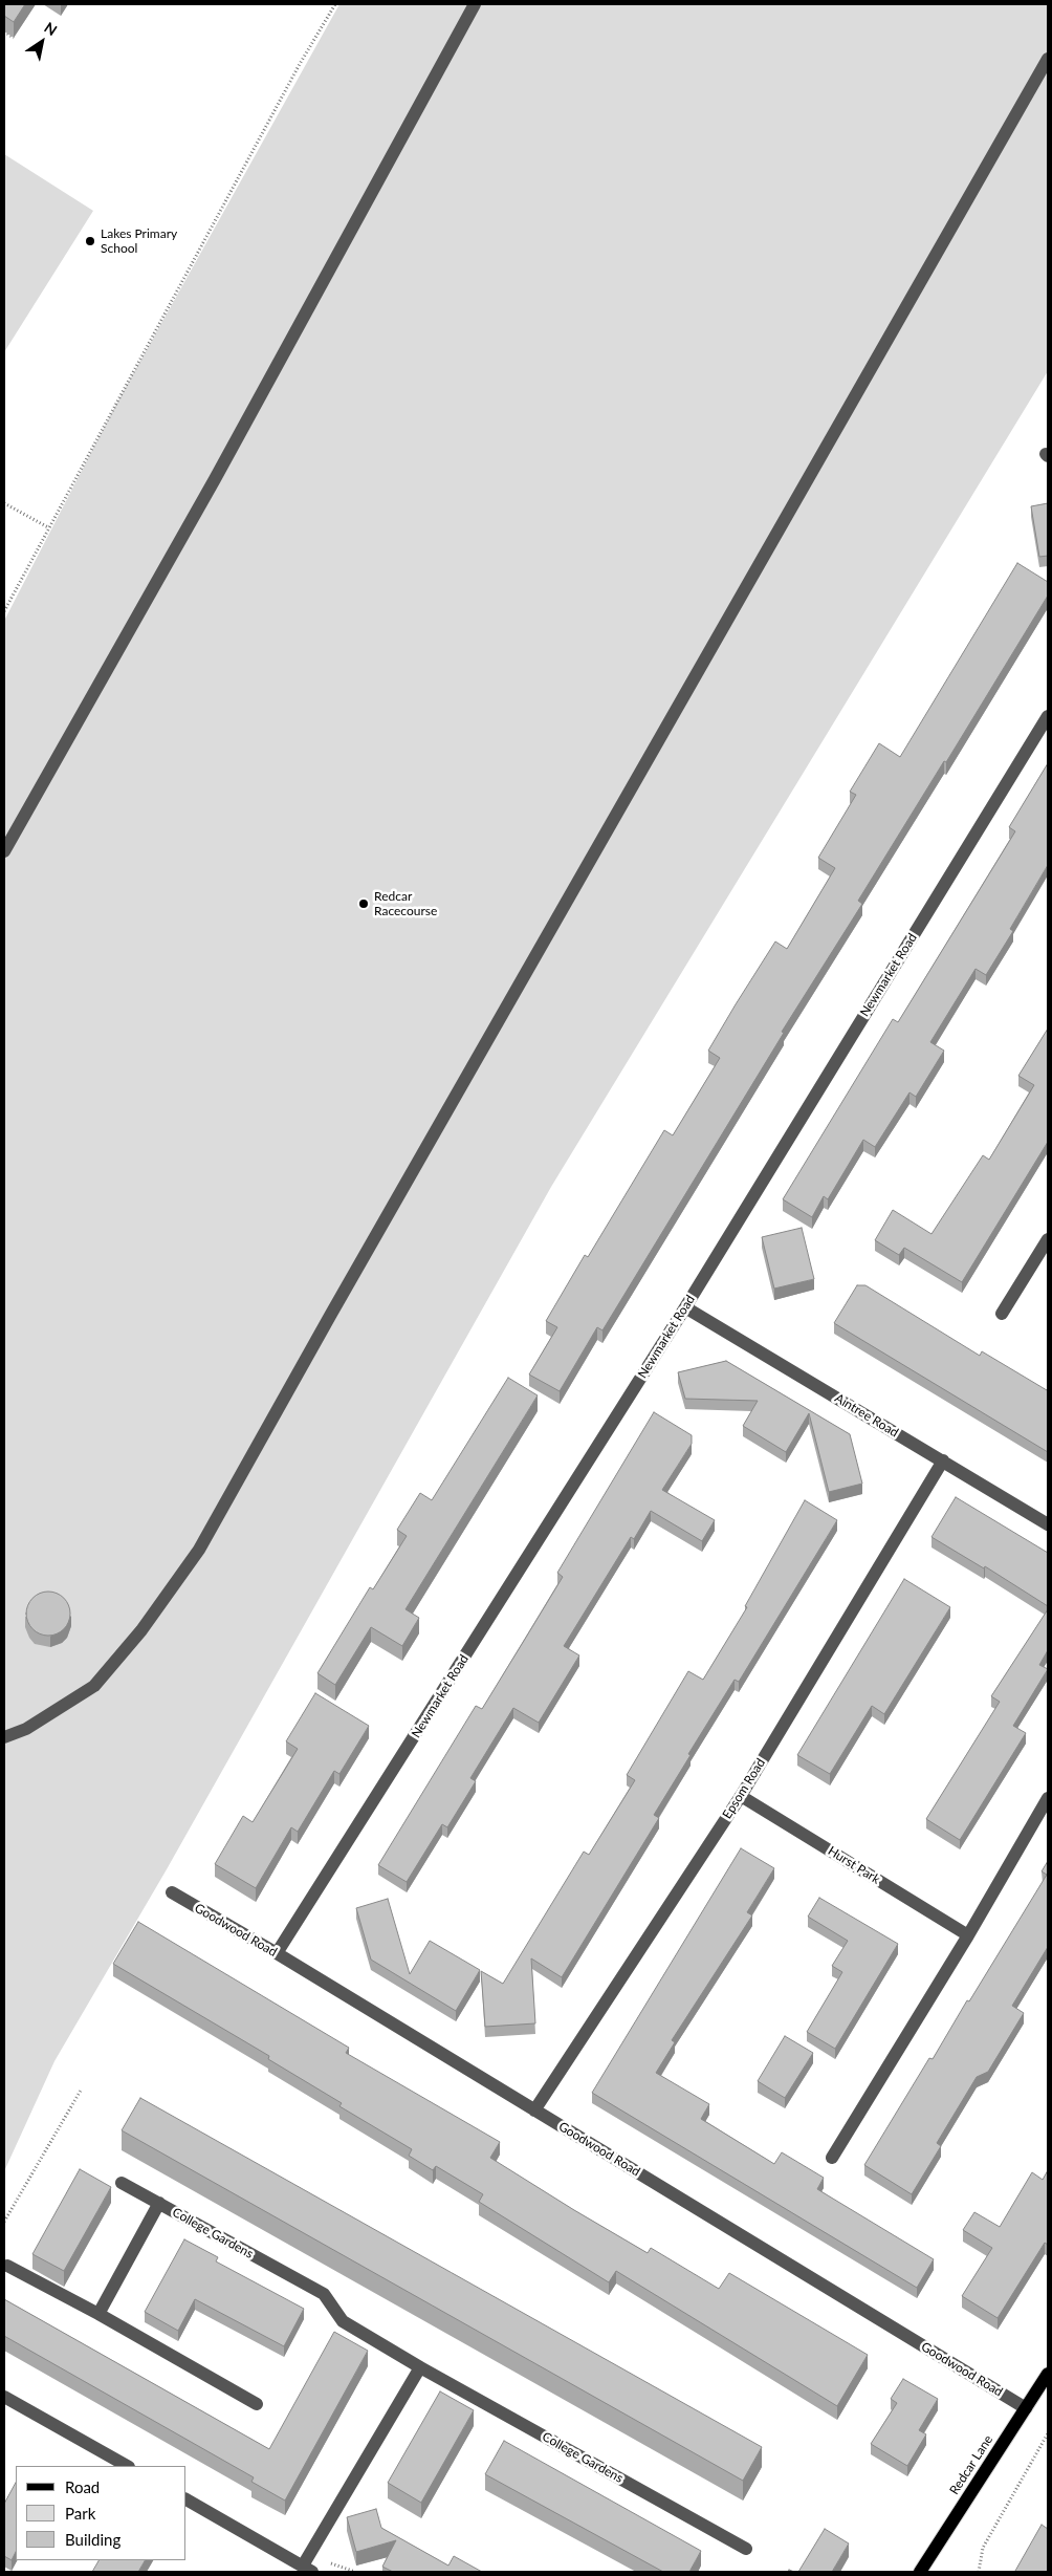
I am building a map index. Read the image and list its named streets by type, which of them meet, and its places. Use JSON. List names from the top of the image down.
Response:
{
  "streets": {
    "main road": ["Redcar Lane"],
    "street": [
      "Newmarket Road",
      "Aintree Road",
      "Epsom Road",
      "Hurst Park",
      "Goodwood Road",
      "College Gardens"
    ]
  },
  "crossings": [
    ["Newmarket Road", "Aintree Road"],
    ["Newmarket Road", "Goodwood Road"],
    ["Aintree Road", "Epsom Road"],
    ["Epsom Road", "Hurst Park"],
    ["Epsom Road", "Goodwood Road"],
    ["Goodwood Road", "Redcar Lane"]
  ],
  "places": ["Lakes Primary School", "Redcar Racecourse"],
  "legend": ["Road", "Park", "Building"],
  "north": "top right"
}
